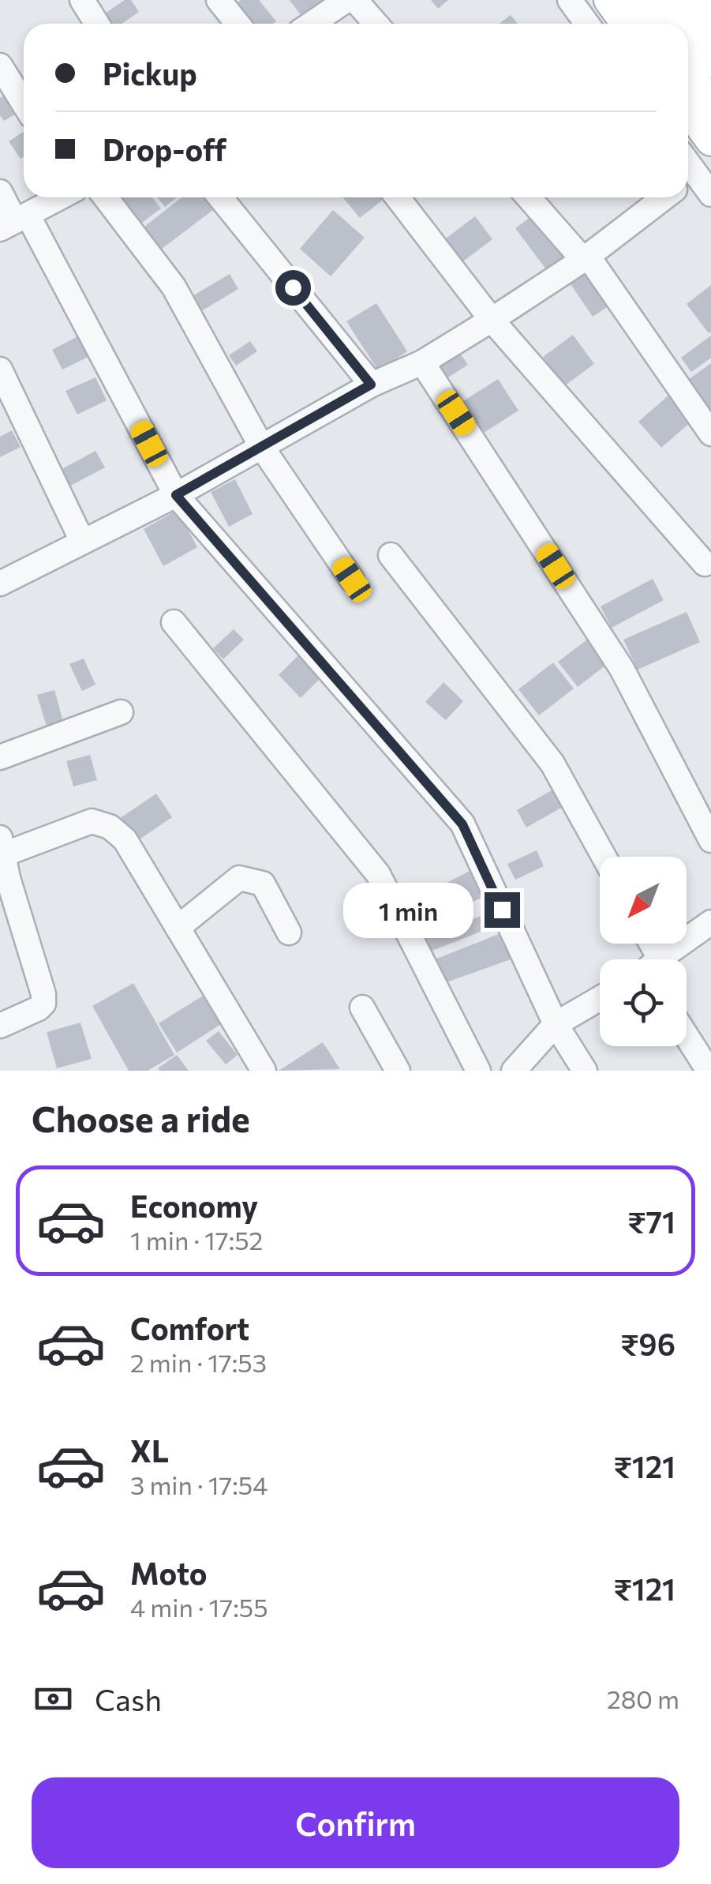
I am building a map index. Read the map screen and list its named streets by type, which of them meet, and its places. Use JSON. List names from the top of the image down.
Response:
{
  "north": "bottom left",
  "page": {
    "banner": ["Pickup", "Drop-off"],
    "bubble": "1 min",
    "heading": "Choose a ride",
    "list": [
      {
        "name": "Economy",
        "note": "1 min · 17:52",
        "value": "₹71"
      },
      {
        "name": "Comfort",
        "note": "2 min · 17:53",
        "value": "₹96"
      },
      {
        "name": "XL",
        "note": "3 min · 17:54",
        "value": "₹121"
      },
      {
        "name": "Moto",
        "note": "4 min · 17:55",
        "value": "₹121"
      }
    ],
    "pay": ["Cash", "280 m"],
    "buttons": "Confirm"
  }
}
